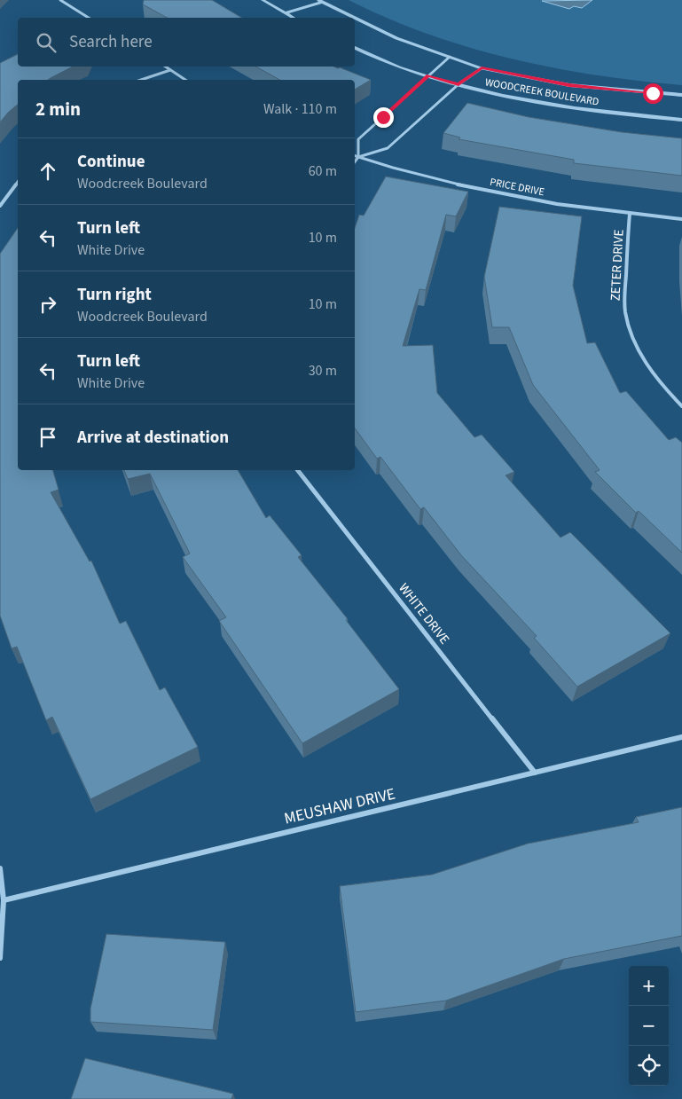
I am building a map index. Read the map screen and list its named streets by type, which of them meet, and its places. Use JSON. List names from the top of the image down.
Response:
{
  "streets": {
    "street": [
      "WOODCREEK BOULEVARD",
      "PRICE DRIVE",
      "ZETER DRIVE",
      "WHITE DRIVE",
      "MEUSHAW DRIVE"
    ]
  },
  "crossings": [
    ["PRICE DRIVE", "ZETER DRIVE"],
    ["WHITE DRIVE", "MEUSHAW DRIVE"]
  ],
  "page": {
    "search": "Search here",
    "heading": ["2 min", "Walk · 110 m"],
    "list": [
      ["Continue", "Woodcreek Boulevard", "60 m"],
      ["Turn left", "White Drive", "10 m"],
      ["Turn right", "Woodcreek Boulevard", "10 m"],
      ["Turn left", "White Drive", "30 m"],
      "Arrive at destination"
    ],
    "map_buttons": ["+", "−"]
  }
}
